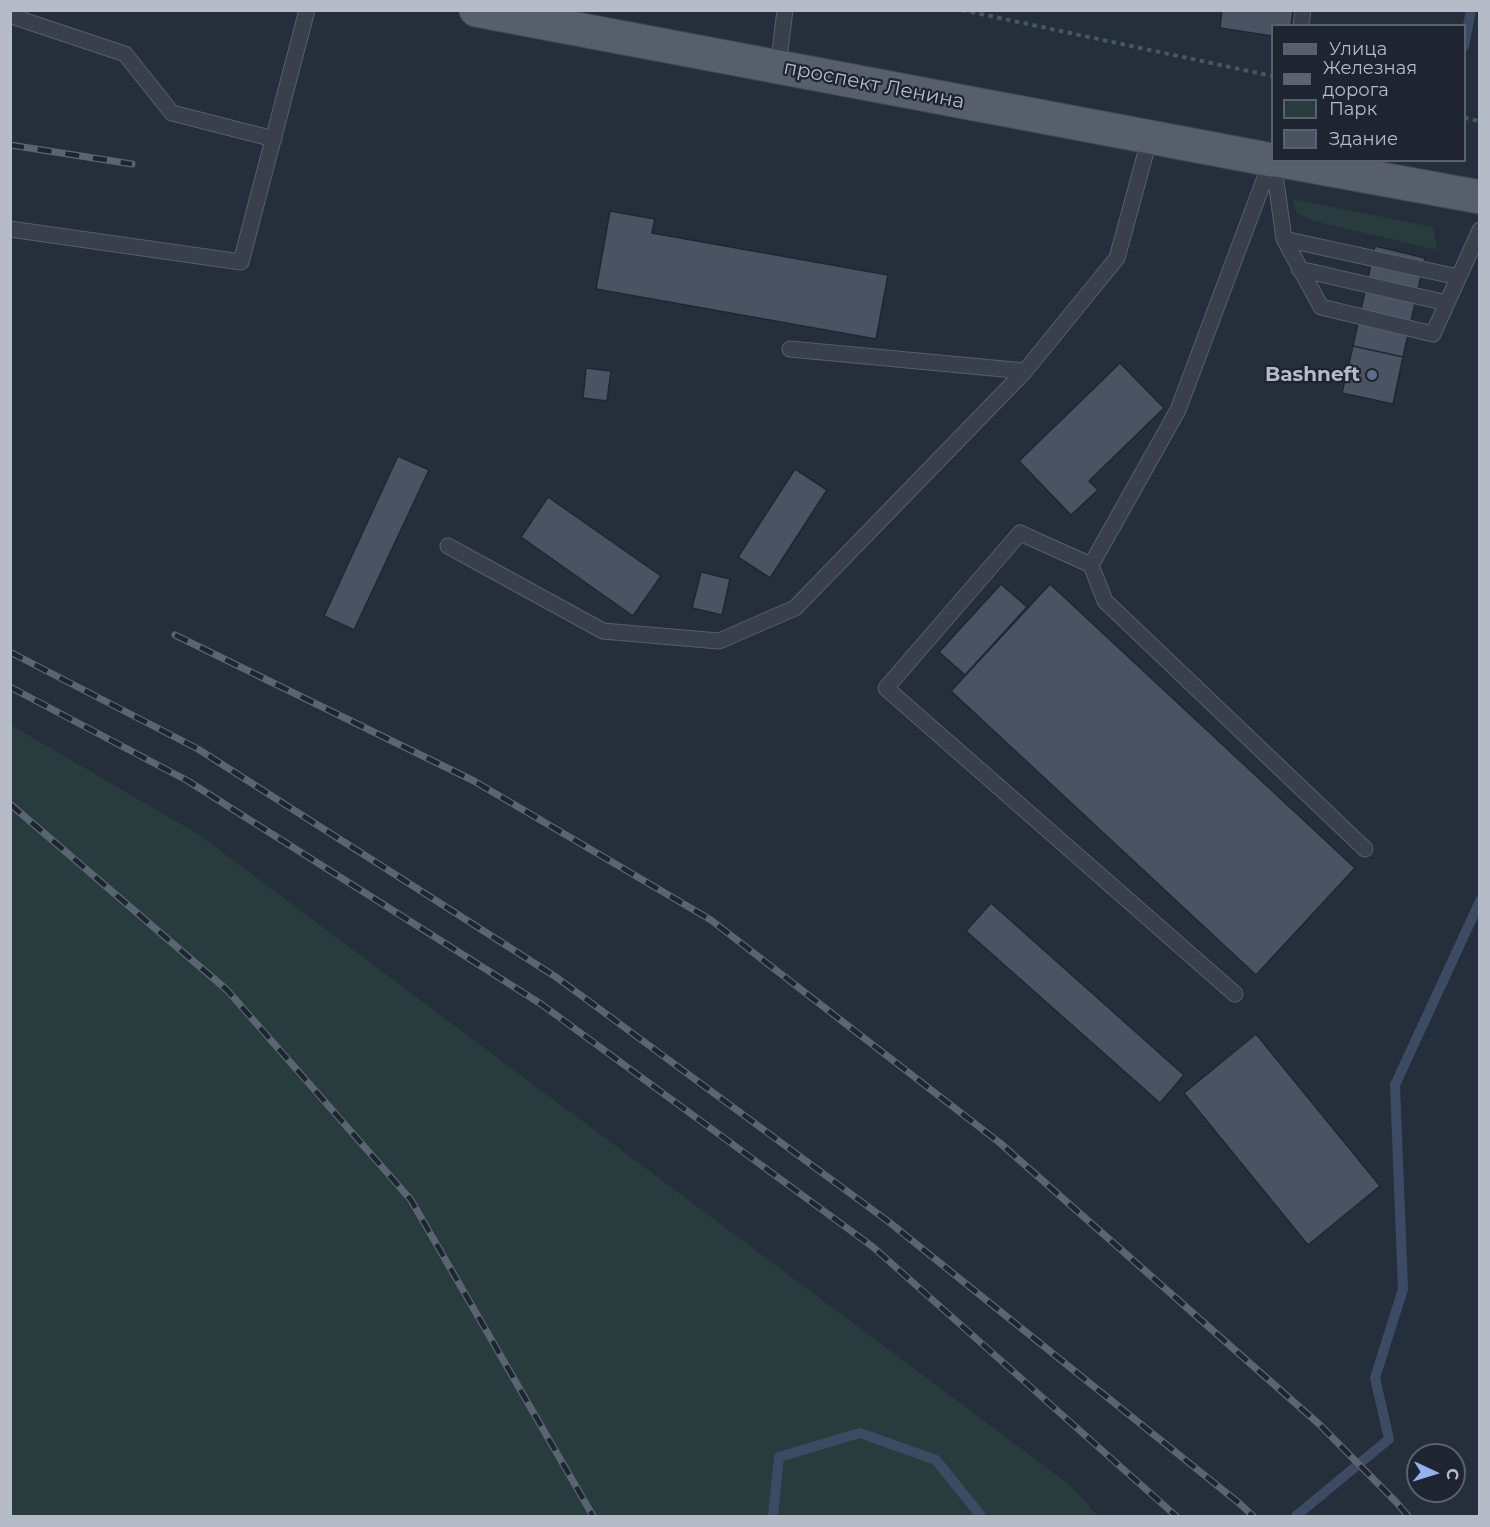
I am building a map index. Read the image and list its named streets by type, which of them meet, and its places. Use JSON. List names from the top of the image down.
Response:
{
  "streets": {
    "main road": ["проспект Ленина"]
  },
  "places": ["Bashneft"],
  "legend": [
    "Улица",
    "Железная дорога",
    "Парк",
    "Здание"
  ],
  "north": "right"
}
